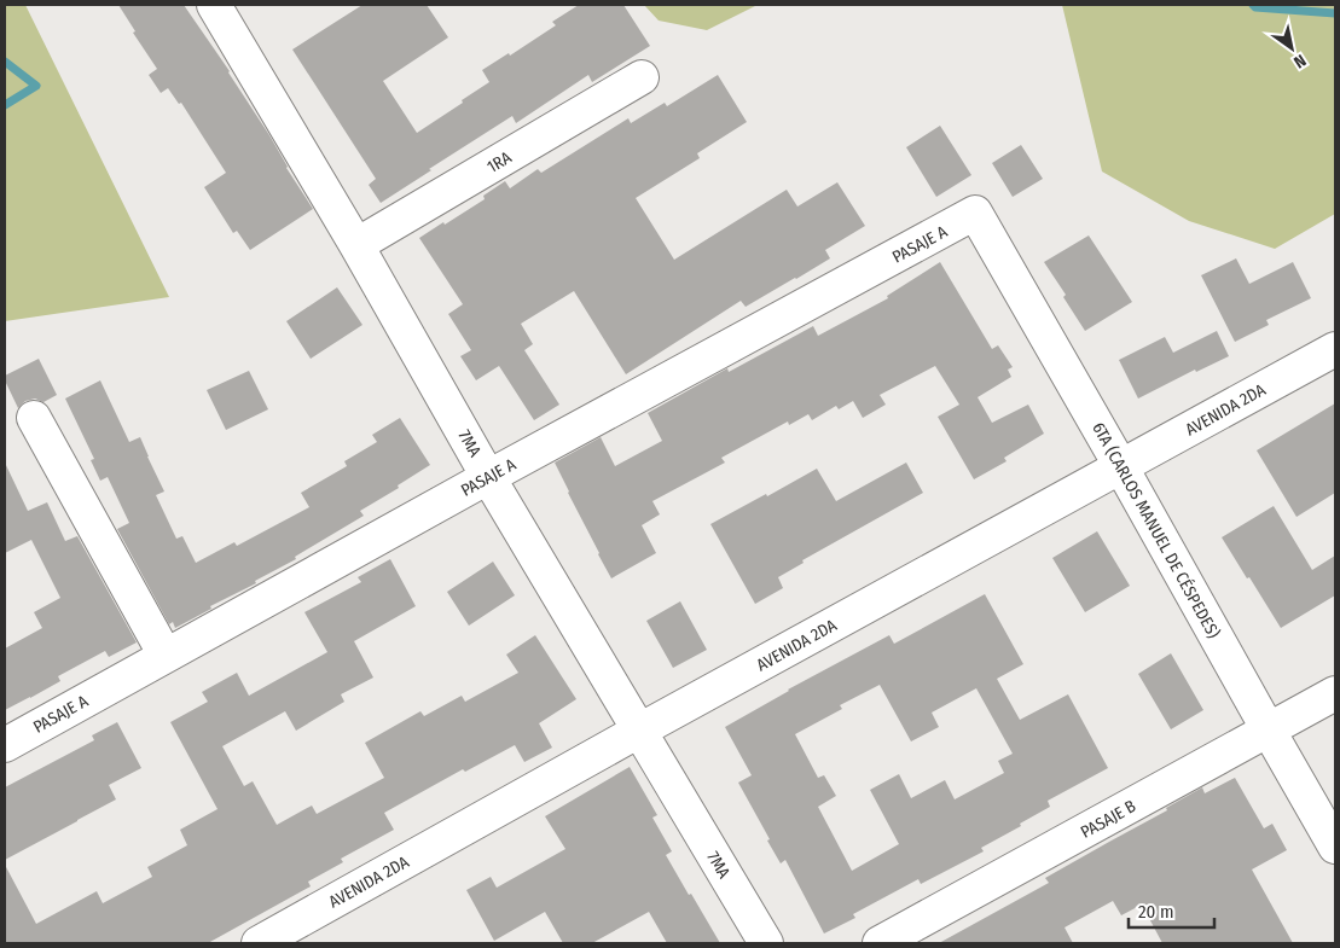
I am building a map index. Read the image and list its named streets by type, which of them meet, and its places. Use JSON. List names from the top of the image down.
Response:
{
  "streets": {
    "street": [
      "1RA",
      "PASAJE A",
      "AVENIDA 2DA",
      "7MA",
      "6TA (CARLOS MANUEL DE CÉSPEDES)",
      "PASAJE B"
    ]
  },
  "crossings": [
    ["1RA", "7MA"],
    ["PASAJE A", "7MA"],
    ["PASAJE A", "6TA (CARLOS MANUEL DE CÉSPEDES)"],
    ["AVENIDA 2DA", "7MA"],
    ["AVENIDA 2DA", "6TA (CARLOS MANUEL DE CÉSPEDES)"],
    ["6TA (CARLOS MANUEL DE CÉSPEDES)", "PASAJE B"]
  ],
  "scale_bar": "20 m",
  "north": "bottom right"
}
